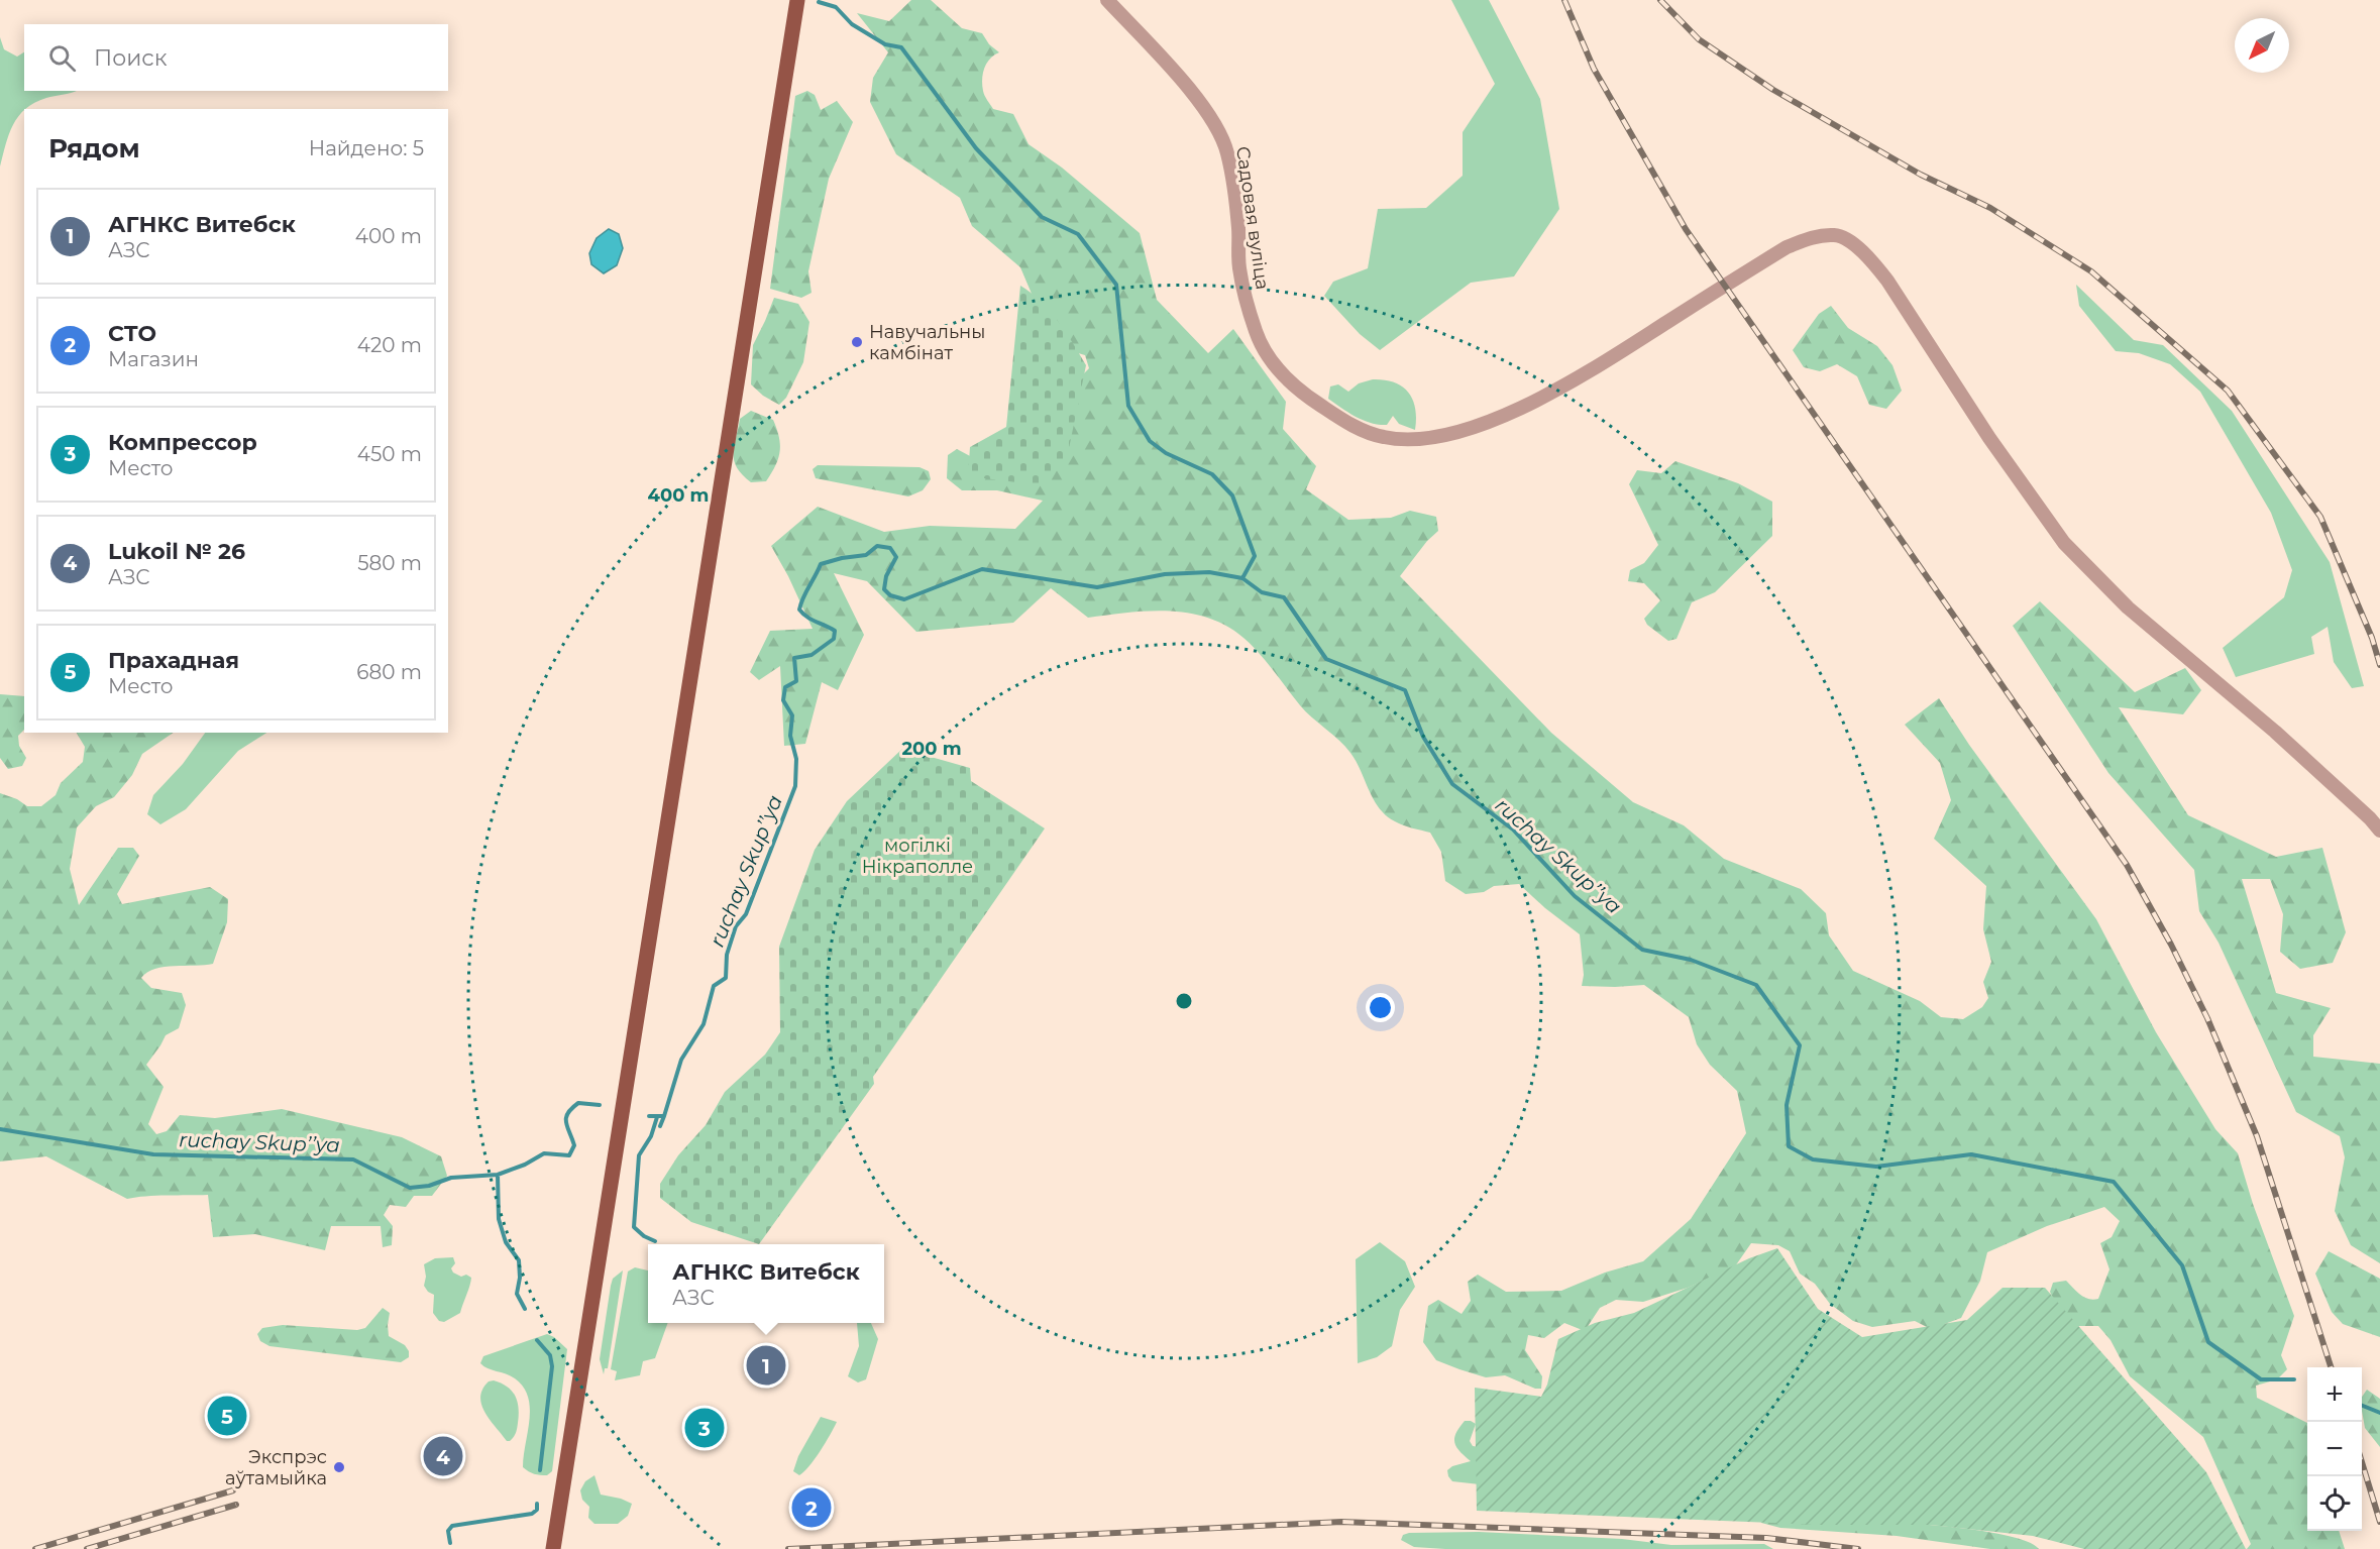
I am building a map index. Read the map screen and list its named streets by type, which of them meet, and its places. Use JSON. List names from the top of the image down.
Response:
{
  "streets": {
    "street": ["Садовая вуліца"]
  },
  "water": ["ruchay Skup’’ya"],
  "parks": ["могілкі Нікраполле"],
  "places": ["Навучальны камбінат", "Экспрэс аўтамыйка"],
  "north": "bottom left",
  "page": {
    "search": "Поиск",
    "heading": ["Рядом", "Найдено: 5"],
    "list": [
      {
        "mark": "1",
        "name": "АГНКС Витебск",
        "note": "АЗС",
        "value": "400 m"
      },
      {
        "mark": "2",
        "name": "СТО",
        "note": "Магазин",
        "value": "420 m"
      },
      {
        "mark": "3",
        "name": "Компрессор",
        "note": "Место",
        "value": "450 m"
      },
      {
        "mark": "4",
        "name": "Lukoil № 26",
        "note": "АЗС",
        "value": "580 m"
      },
      {
        "mark": "5",
        "name": "Прахадная",
        "note": "Место",
        "value": "680 m"
      }
    ],
    "popup": ["АГНКС Витебск", "АЗС"],
    "pins": [
      "1",
      "5",
      "3",
      "4",
      "2"
    ],
    "map_buttons": ["+", "−"]
  },
  "rings": ["400 m", "200 m"]
}
